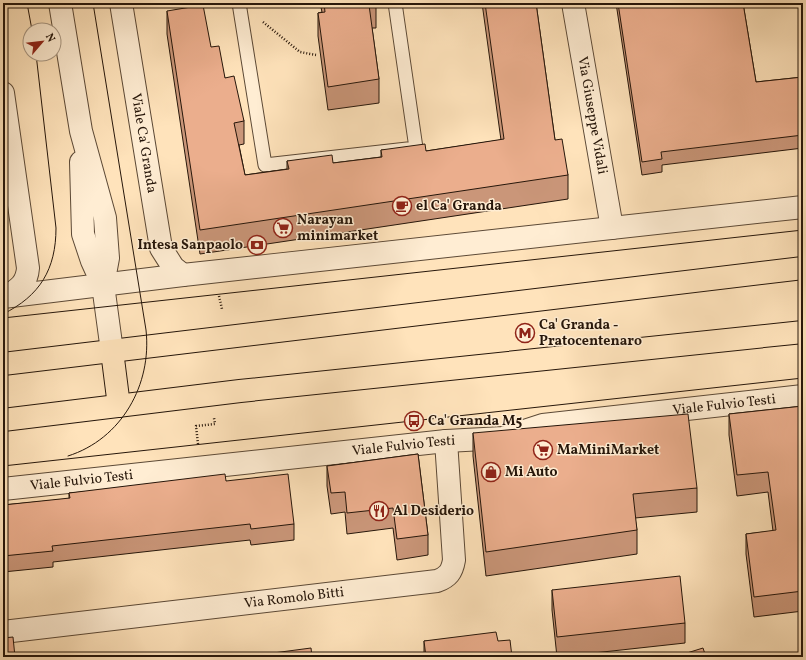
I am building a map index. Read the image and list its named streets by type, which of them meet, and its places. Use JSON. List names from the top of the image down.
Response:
{
  "streets": {
    "street": [
      "Via Giuseppe Vidali",
      "Viale Ca' Granda",
      "Viale Fulvio Testi",
      "Via Romolo Bitti"
    ]
  },
  "crossings": [
    ["Viale Fulvio Testi", "Via Romolo Bitti"]
  ],
  "places": {
    "cafe": ["el Ca' Granda"],
    "supermarket": ["Narayan minimarket", "MaMiniMarket"],
    "bank": ["Intesa Sanpaolo"],
    "metro station": ["Ca' Granda - Pratocentenaro"],
    "bus stop": ["Ca' Granda M5"],
    "shop": ["Mi Auto"],
    "restaurant": ["Al Desiderio"]
  },
  "north": "top right"
}
